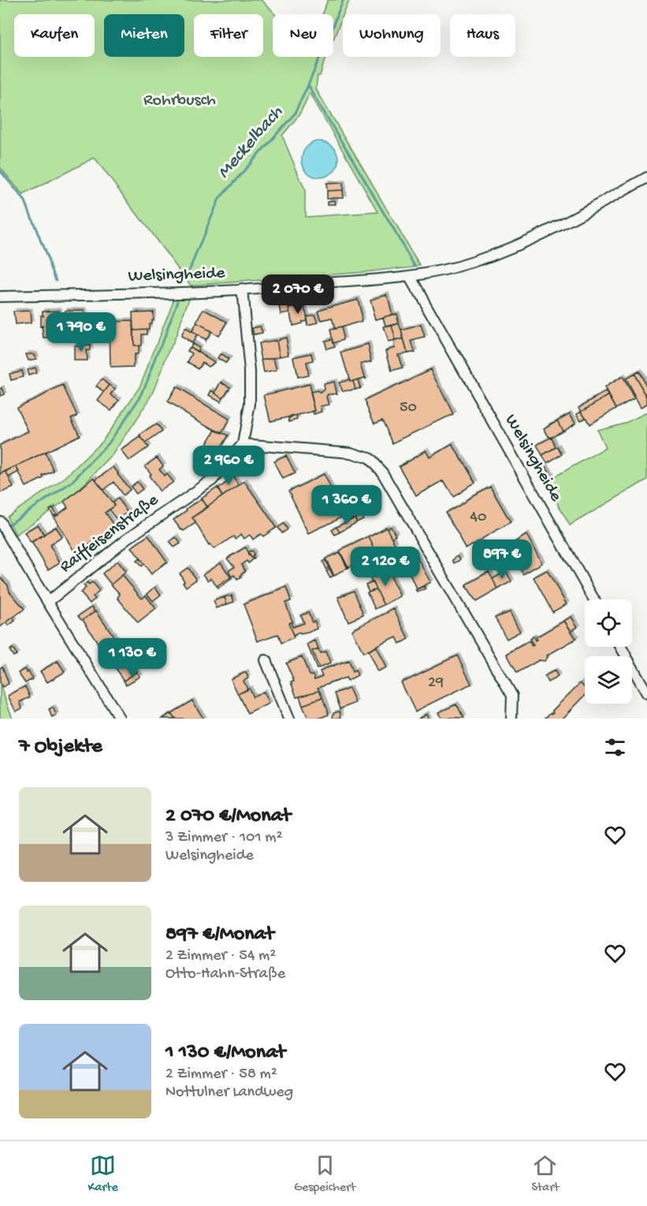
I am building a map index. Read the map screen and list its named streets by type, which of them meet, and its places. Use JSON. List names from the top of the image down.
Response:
{
  "streets": {
    "street": ["Welsingheide", "Raiffeisenstraße"]
  },
  "water": ["Meckelbach"],
  "parks": ["Rohrbusch"],
  "house_numbers": ["50", "40", "29"],
  "page": {
    "chip": [
      "Kaufen",
      "Mieten",
      "Filter",
      "Neu",
      "Wohnung",
      "Haus"
    ],
    "price": [
      "2 070 €",
      "1 790 €",
      "2 960 €",
      "1 360 €",
      "897 €",
      "2 120 €",
      "1 130 €"
    ],
    "heading": "7 Objekte",
    "list": [
      {
        "name": "2 070 €/Monat",
        "note": "3 Zimmer · 101 m² · Welsingheide"
      },
      {
        "name": "897 €/Monat",
        "note": "2 Zimmer · 54 m² · Otto-Hahn-Straße"
      },
      {
        "name": "1 130 €/Monat",
        "note": "2 Zimmer · 58 m² · Nottulner Landweg"
      }
    ],
    "tabs": ["Karte", "Gespeichert", "Start"]
  }
}
